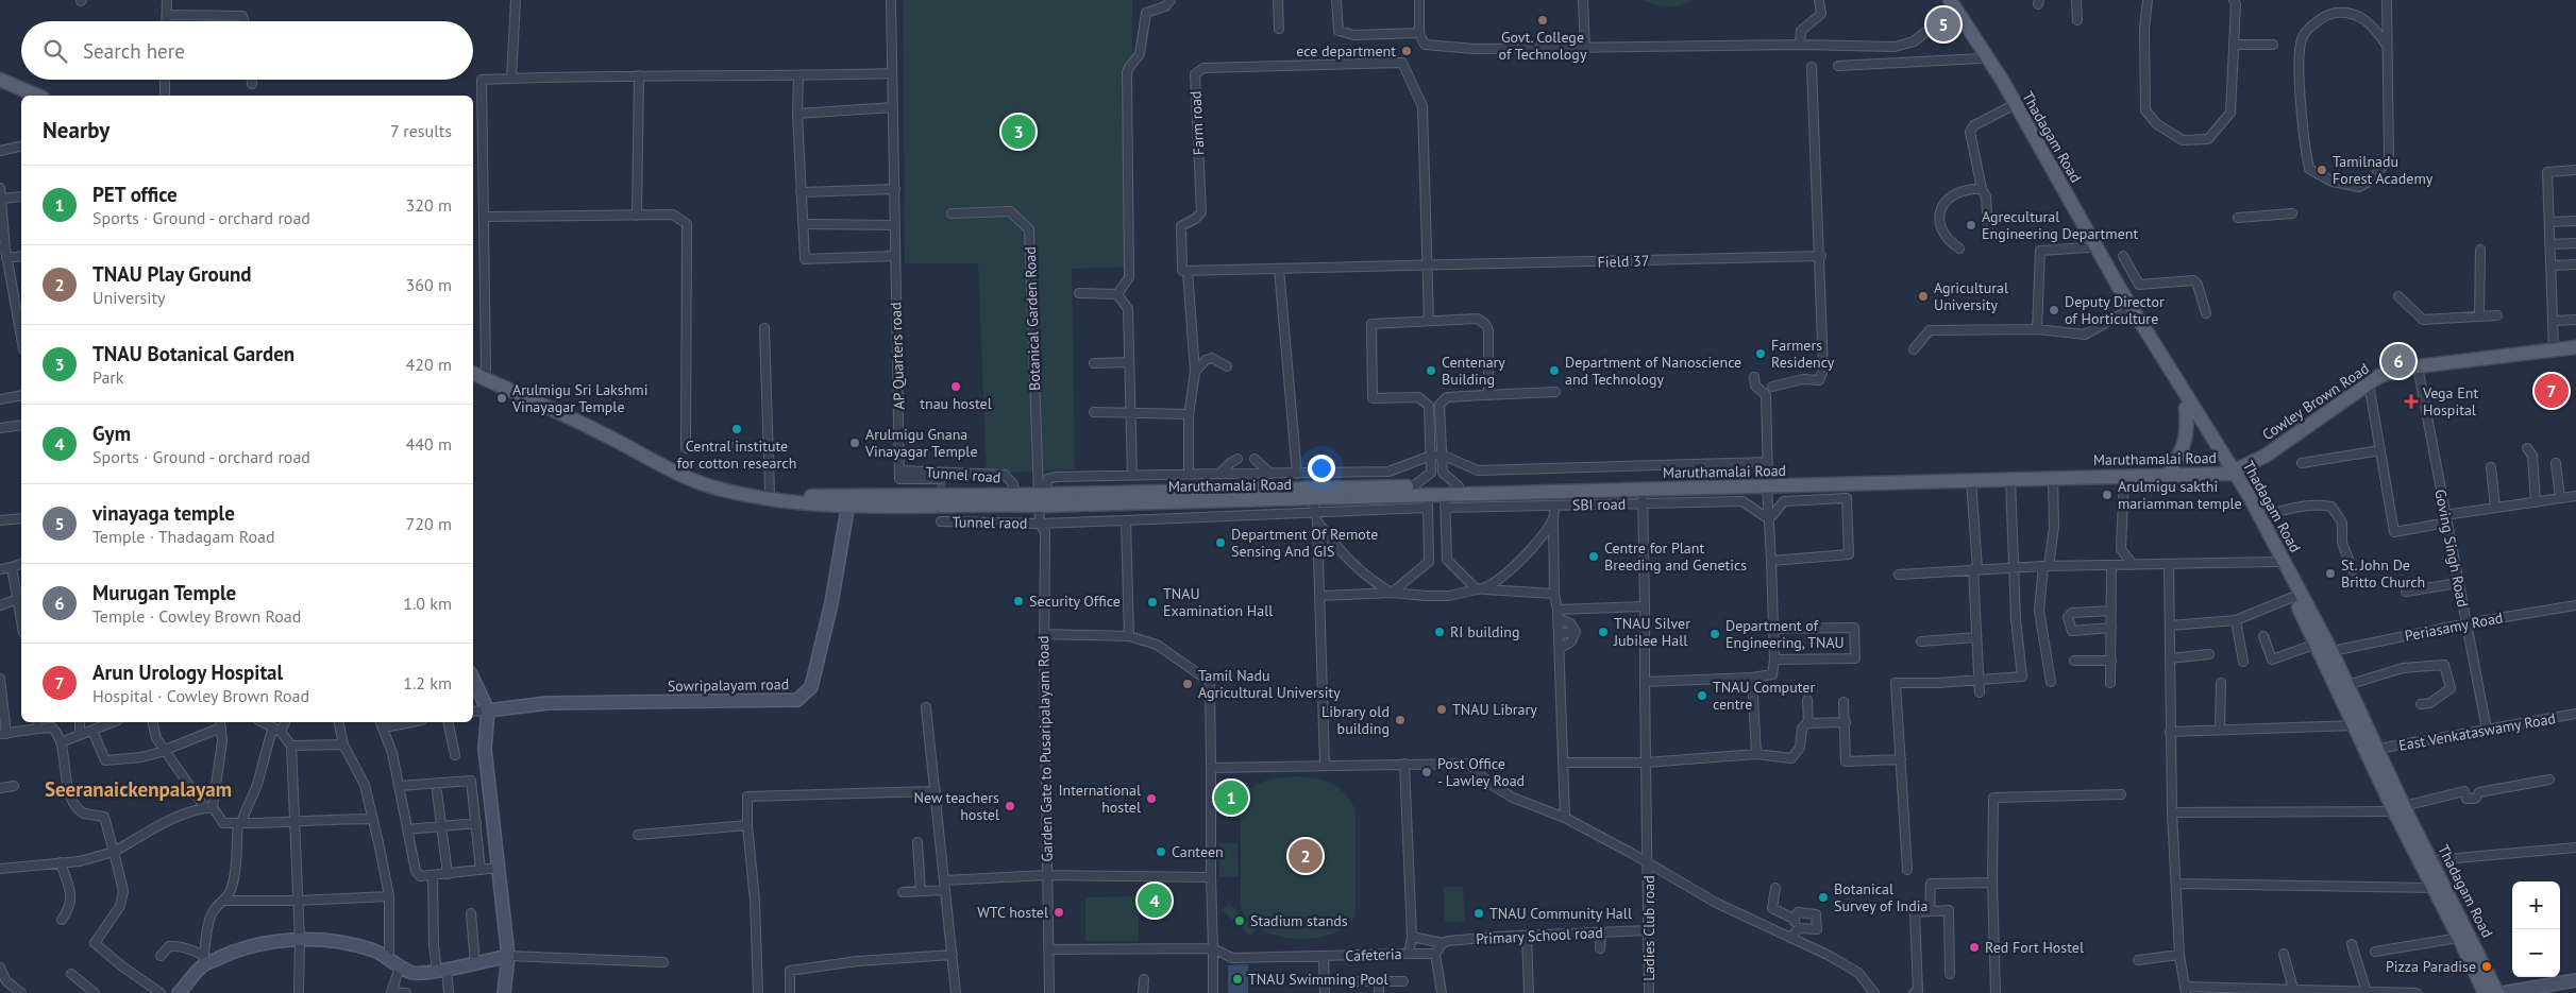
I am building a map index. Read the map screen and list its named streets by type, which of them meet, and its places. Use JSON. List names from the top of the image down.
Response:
{
  "streets": {
    "main road": ["Thadagam Road", "Cowley Brown Road", "Maruthamalai Road"],
    "street": [
      "Farm road",
      "Field 37",
      "Botanical Garden Road",
      "AP Quarters road",
      "Tunnel road",
      "SBI road",
      "Tunnel raod",
      "Goving Singh Road",
      "Periasamy Road",
      "Sowripalayam road",
      "East Venkataswamy Road",
      "Garden Gate to Pusaripalayam Road",
      "Ladies Club road",
      "Primary School road",
      "Cafeteria"
    ]
  },
  "crossings": [
    ["Farm road", "Field 37"],
    ["Thadagam Road", "Cowley Brown Road"],
    ["Thadagam Road", "Maruthamalai Road"],
    ["Thadagam Road", "Periasamy Road"],
    ["Thadagam Road", "East Venkataswamy Road"],
    ["Botanical Garden Road", "Maruthamalai Road"],
    ["Botanical Garden Road", "Garden Gate to Pusaripalayam Road"],
    ["AP Quarters road", "Tunnel road"],
    ["Cowley Brown Road", "Maruthamalai Road"],
    ["Cowley Brown Road", "Goving Singh Road"],
    ["Maruthamalai Road", "Tunnel road"],
    ["Maruthamalai Road", "SBI road"],
    ["Maruthamalai Road", "Tunnel raod"],
    ["Maruthamalai Road", "Sowripalayam road"],
    ["Maruthamalai Road", "Garden Gate to Pusaripalayam Road"],
    ["Maruthamalai Road", "Ladies Club road"],
    ["SBI road", "Ladies Club road"],
    ["Tunnel raod", "Garden Gate to Pusaripalayam Road"],
    ["Goving Singh Road", "Periasamy Road"],
    ["Goving Singh Road", "East Venkataswamy Road"],
    ["Ladies Club road", "Primary School road"],
    ["Primary School road", "Cafeteria"]
  ],
  "districts": ["Seeranaickenpalayam"],
  "places": {
    "other": [
      "Govt. College of Technology",
      "ece department",
      "Tamilnadu Forest Academy",
      "Agrecultural Engineering Department",
      "Agricultural University",
      "Deputy Director of Horticulture",
      "Farmers Residency",
      "Centenary Building",
      "Department of Nanoscience and Technology",
      "tnau hostel",
      "Arulmigu Sri Lakshmi Vinayagar Temple",
      "Central institute for cotton research",
      "Arulmigu Gnana Vinayagar Temple",
      "Arulmigu sakthi mariamman temple",
      "Department Of Remote Sensing And GIS",
      "Centre for Plant Breeding and Genetics",
      "St. John De Britto Church",
      "Security Office",
      "TNAU Examination Hall",
      "RI building",
      "TNAU Silver Jubilee Hall",
      "Department of Engineering, TNAU",
      "Tamil Nadu Agricultural University",
      "TNAU Computer centre",
      "TNAU Library",
      "Library old building",
      "Post Office - Lawley Road",
      "International hostel",
      "New teachers hostel",
      "Canteen",
      "Botanical Survey of India",
      "WTC hostel",
      "TNAU Community Hall",
      "Stadium stands",
      "Red Fort Hostel",
      "Pizza Paradise",
      "TNAU Swimming Pool"
    ],
    "health": ["Vega Ent Hospital"]
  },
  "page": {
    "pins": [
      "5",
      "3",
      "6",
      "7",
      "1",
      "2",
      "4"
    ],
    "search": "Search here",
    "heading": ["Nearby", "7 results"],
    "list": [
      {
        "mark": "1",
        "name": "PET office",
        "note": "Sports · Ground - orchard road",
        "value": "320 m"
      },
      {
        "mark": "2",
        "name": "TNAU Play Ground",
        "note": "University",
        "value": "360 m"
      },
      {
        "mark": "3",
        "name": "TNAU Botanical Garden",
        "note": "Park",
        "value": "420 m"
      },
      {
        "mark": "4",
        "name": "Gym",
        "note": "Sports · Ground - orchard road",
        "value": "440 m"
      },
      {
        "mark": "5",
        "name": "vinayaga temple",
        "note": "Temple · Thadagam Road",
        "value": "720 m"
      },
      {
        "mark": "6",
        "name": "Murugan Temple",
        "note": "Temple · Cowley Brown Road",
        "value": "1.0 km"
      },
      {
        "mark": "7",
        "name": "Arun Urology Hospital",
        "note": "Hospital · Cowley Brown Road",
        "value": "1.2 km"
      }
    ],
    "map_buttons": ["+", "−"]
  }
}
